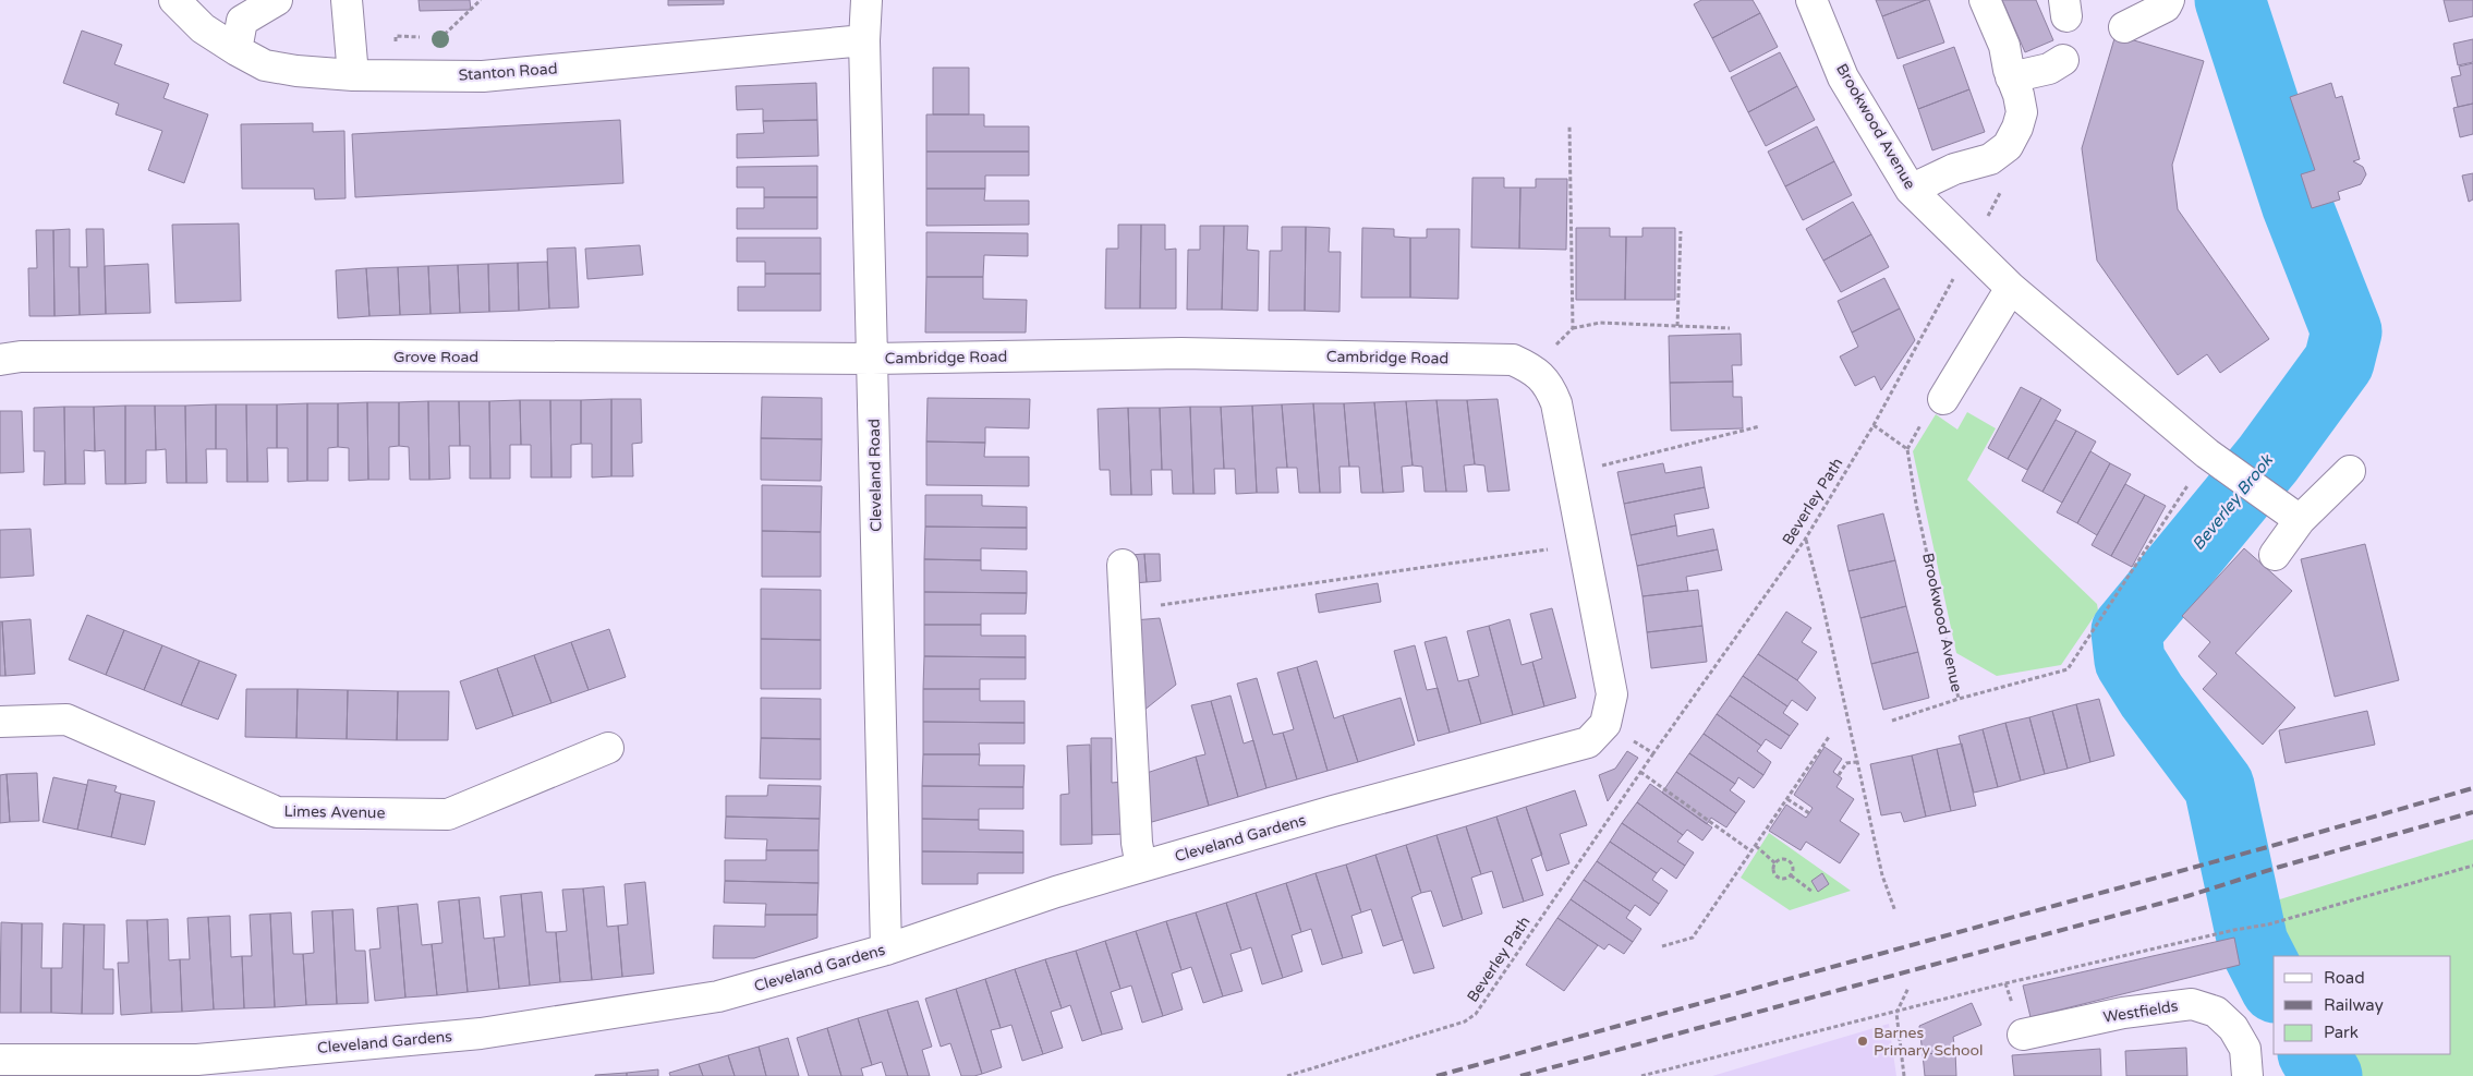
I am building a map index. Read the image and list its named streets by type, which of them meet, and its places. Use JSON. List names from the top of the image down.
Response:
{
  "streets": {
    "street": [
      "Stanton Road",
      "Brookwood Avenue",
      "Grove Road",
      "Cambridge Road",
      "Cleveland Road",
      "Limes Avenue",
      "Cleveland Gardens",
      "Westfields"
    ],
    "path": ["Beverley Path"]
  },
  "crossings": [
    ["Stanton Road", "Cleveland Road"],
    ["Brookwood Avenue", "Beverley Path"],
    ["Grove Road", "Cambridge Road"],
    ["Grove Road", "Cleveland Road"],
    ["Cambridge Road", "Cleveland Road"],
    ["Cleveland Road", "Cleveland Gardens"]
  ],
  "water": ["Beverley Brook"],
  "places": ["Barnes Primary School"],
  "legend": ["Road", "Railway", "Park"]
}
